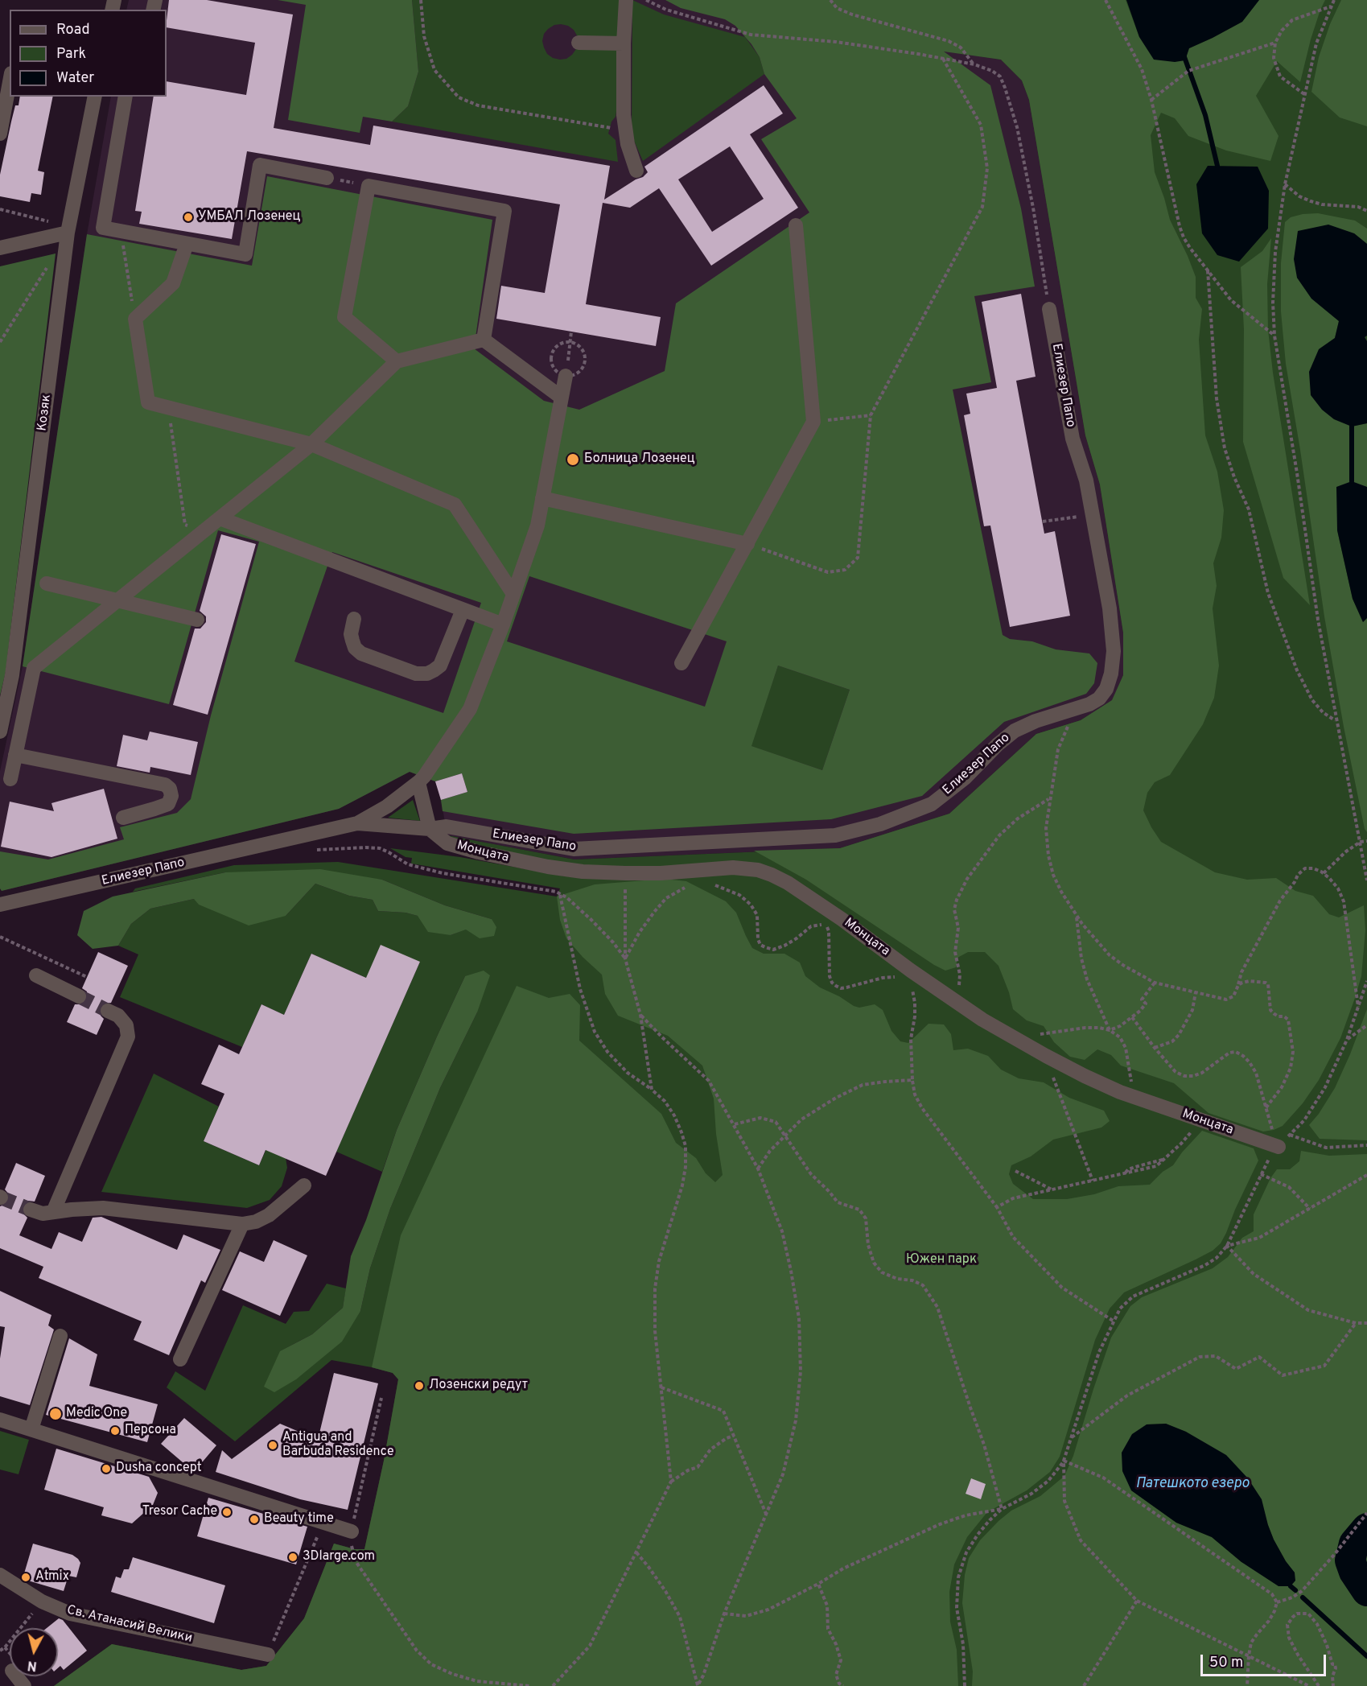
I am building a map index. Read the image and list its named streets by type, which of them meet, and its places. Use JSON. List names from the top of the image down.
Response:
{
  "streets": {
    "street": [
      "Елиезер Папо",
      "Козяк",
      "Монцата",
      "Св. Атанасий Велики"
    ]
  },
  "crossings": [
    ["Елиезер Папо", "Монцата"]
  ],
  "water": ["Патешкото езеро"],
  "parks": ["Южен парк"],
  "places": [
    "УМБАЛ Лозенец",
    "Болница Лозенец",
    "Лозенски редут",
    "Medic One",
    "Персона",
    "Antigua and Barbuda Residence",
    "Dusha concept",
    "Tresor Cache",
    "Beauty time",
    "3Dlarge.com",
    "Atmix"
  ],
  "legend": ["Road", "Park", "Water"],
  "scale_bar": "50 m",
  "north": "bottom"
}
